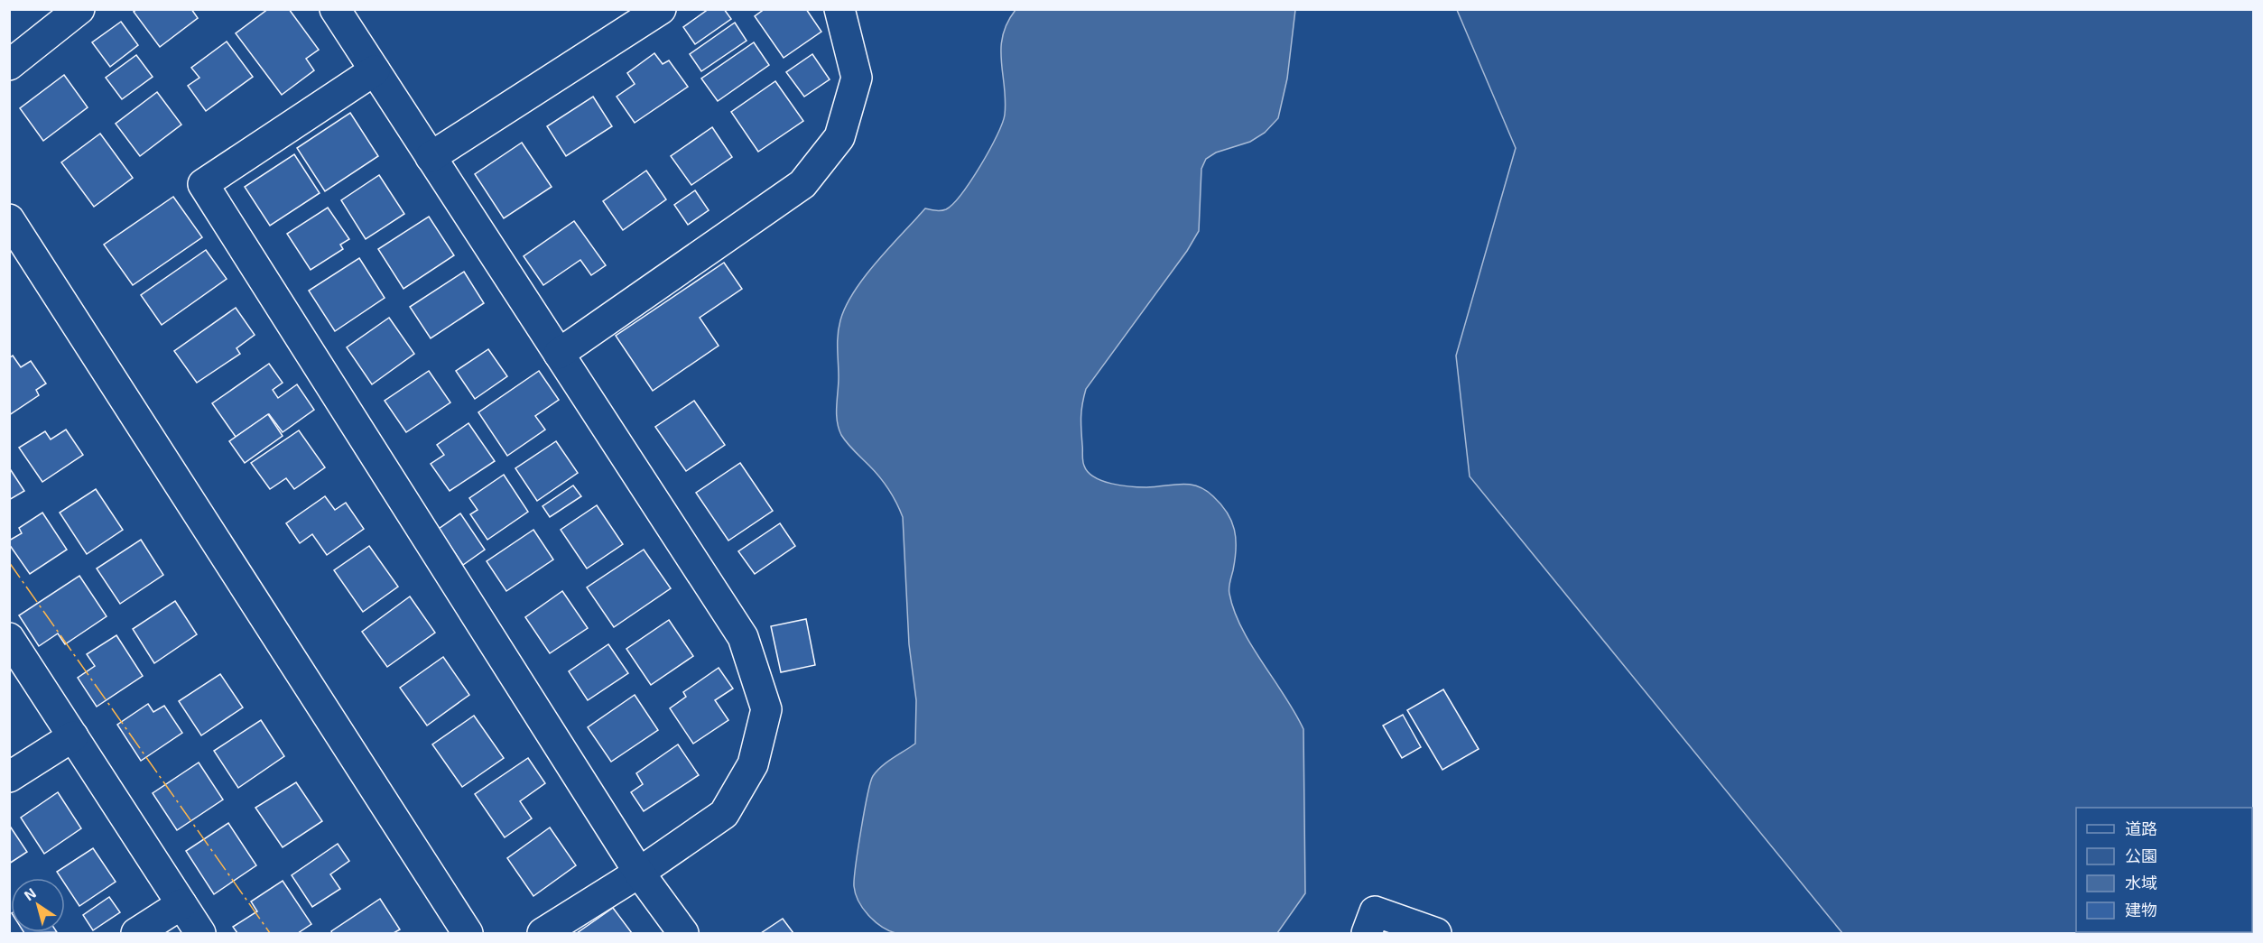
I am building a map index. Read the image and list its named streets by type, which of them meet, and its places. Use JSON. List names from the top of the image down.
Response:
{
  "legend": [
    "道路",
    "公園",
    "水域",
    "建物"
  ],
  "north": "top left"
}
